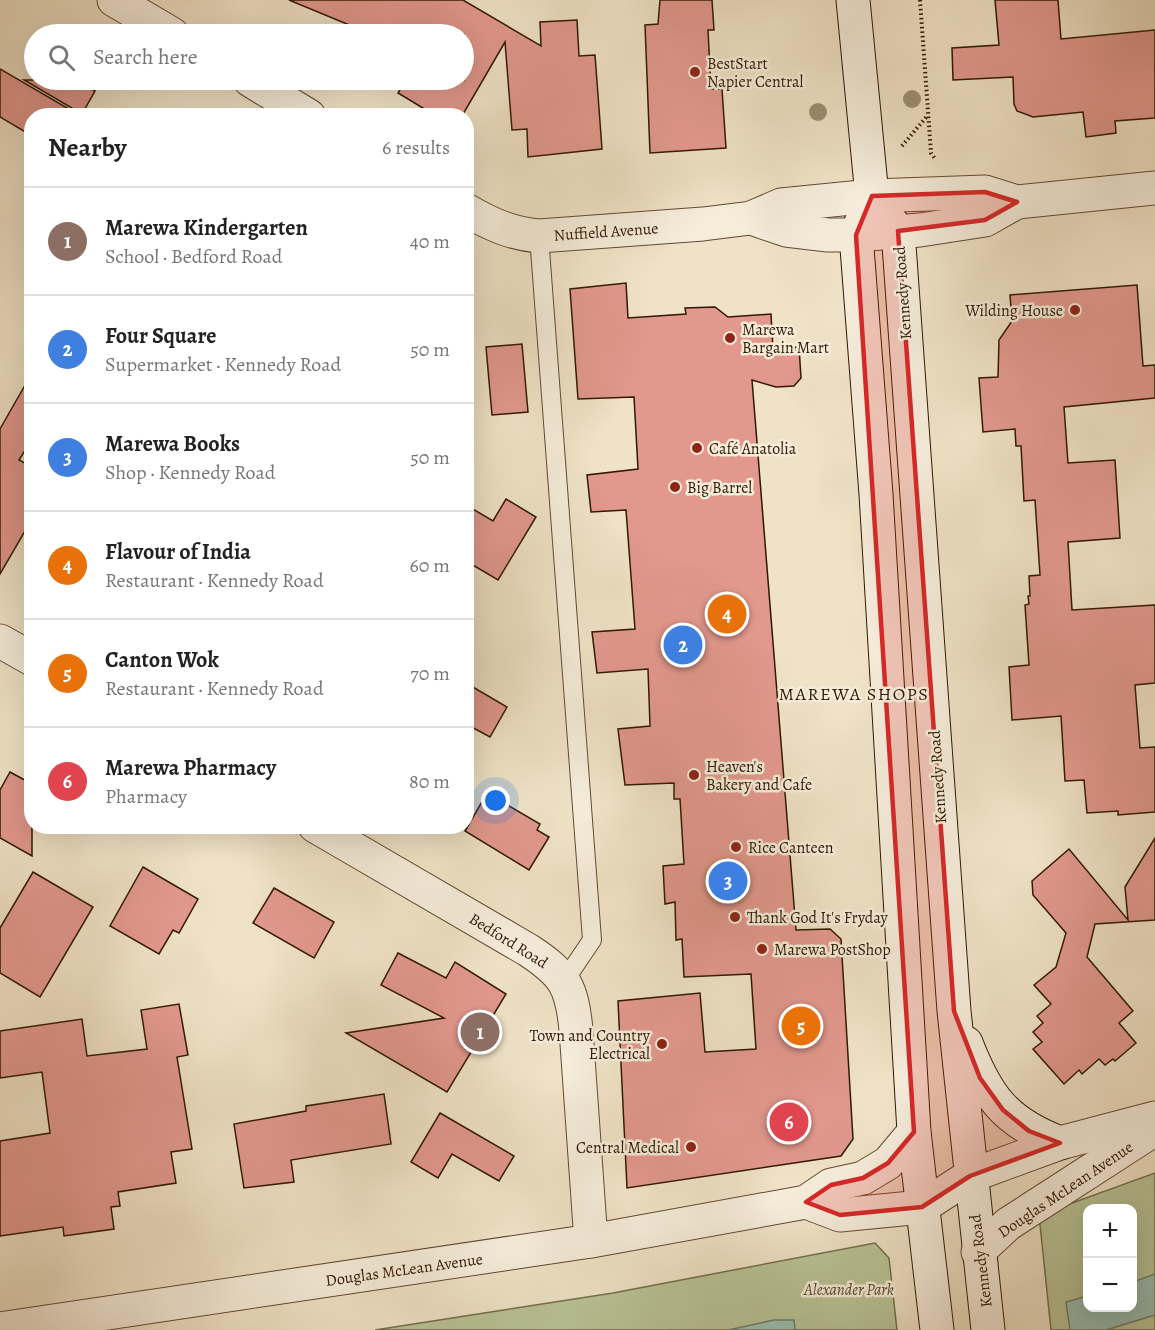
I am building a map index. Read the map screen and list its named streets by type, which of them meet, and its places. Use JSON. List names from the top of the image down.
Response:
{
  "streets": {
    "street": [
      "Nuffield Avenue",
      "Kennedy Road",
      "Bedford Road",
      "Douglas McLean Avenue"
    ]
  },
  "crossings": [
    ["Nuffield Avenue", "Kennedy Road"],
    ["Kennedy Road", "Douglas McLean Avenue"],
    ["Bedford Road", "Douglas McLean Avenue"]
  ],
  "districts": ["MAREWA SHOPS"],
  "parks": ["Alexander Park"],
  "places": [
    "BestStart Napier Central",
    "Wilding House",
    "Marewa Bargain Mart",
    "Café Anatolia",
    "Big Barrel",
    "Heaven's Bakery and Cafe",
    "Rice Canteen",
    "Thank God It's Fryday",
    "Marewa PostShop",
    "Town and Country Electrical",
    "Central Medical"
  ],
  "page": {
    "search": "Search here",
    "heading": ["Nearby", "6 results"],
    "list": [
      {
        "mark": "1",
        "name": "Marewa Kindergarten",
        "note": "School · Bedford Road",
        "value": "40 m"
      },
      {
        "mark": "2",
        "name": "Four Square",
        "note": "Supermarket · Kennedy Road",
        "value": "50 m"
      },
      {
        "mark": "3",
        "name": "Marewa Books",
        "note": "Shop · Kennedy Road",
        "value": "50 m"
      },
      {
        "mark": "4",
        "name": "Flavour of India",
        "note": "Restaurant · Kennedy Road",
        "value": "60 m"
      },
      {
        "mark": "5",
        "name": "Canton Wok",
        "note": "Restaurant · Kennedy Road",
        "value": "70 m"
      },
      {
        "mark": "6",
        "name": "Marewa Pharmacy",
        "note": "Pharmacy",
        "value": "80 m"
      }
    ],
    "pins": [
      "4",
      "2",
      "3",
      "5",
      "1",
      "6"
    ],
    "map_buttons": ["+", "−"]
  }
}
